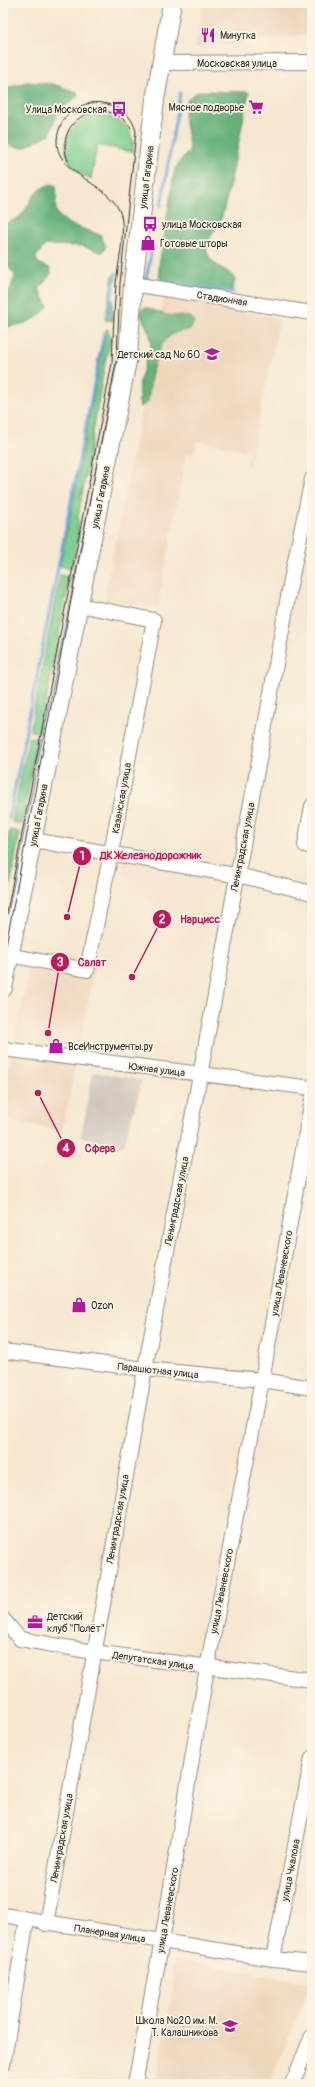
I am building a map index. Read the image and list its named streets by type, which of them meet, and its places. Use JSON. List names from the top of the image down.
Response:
{
  "streets": {
    "main road": ["улица Гагарина"],
    "street": [
      "Московская улица",
      "Стадионная",
      "Казанская улица",
      "Ленинградская улица",
      "Южная улица",
      "улица Леваневского",
      "Парашютная улица",
      "Депутатская улица",
      "улица Чкалова",
      "Планерная улица"
    ]
  },
  "crossings": [
    ["Московская улица", "улица Гагарина"],
    ["улица Гагарина", "Стадионная"],
    ["улица Гагарина", "Казанская улица"],
    ["Ленинградская улица", "Южная улица"],
    ["Ленинградская улица", "Парашютная улица"],
    ["Ленинградская улица", "Депутатская улица"],
    ["Ленинградская улица", "Планерная улица"],
    ["улица Леваневского", "Парашютная улица"],
    ["улица Леваневского", "Депутатская улица"],
    ["улица Леваневского", "Планерная улица"],
    ["улица Чкалова", "Планерная улица"]
  ],
  "places": {
    "restaurant": ["Минутка"],
    "supermarket": ["Мясное подворье"],
    "bus stop": ["Улица Московская", "улица Московская"],
    "shop": ["Готовые шторы", "ВсеИнструменты.ру", "Ozon"],
    "school or university": ["Детский сад № 60", "Школа №20 им. М. Т. Калашникова"],
    "other": [
      "ДК Железнодорожник",
      "Нарцисс",
      "Салат",
      "Сфера"
    ],
    "office": ["Детский клуб \"Полёт\""]
  }
}
